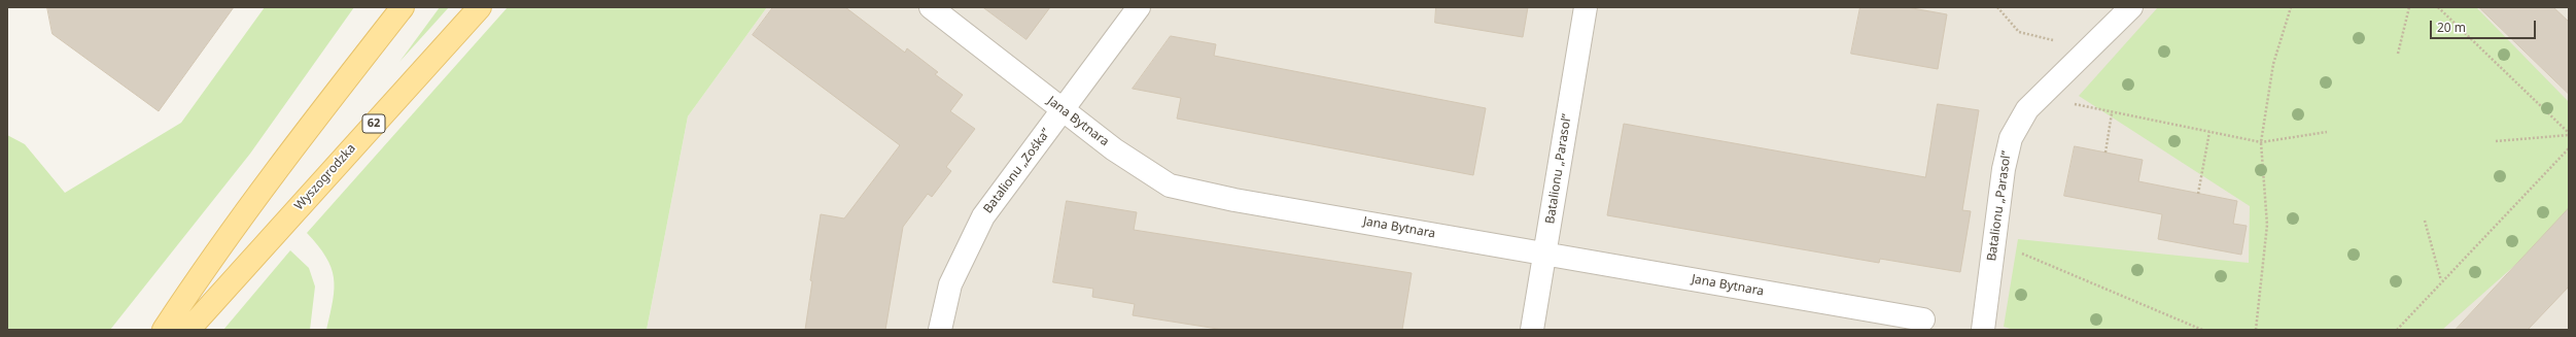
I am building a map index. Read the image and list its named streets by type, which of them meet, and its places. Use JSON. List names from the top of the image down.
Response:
{
  "streets": {
    "main road": ["62", "Wyszogrodzka"],
    "street": ["Jana Bytnara", "Batalionu „Parasol”", "Batalionu „Zośka”"]
  },
  "crossings": [
    ["Jana Bytnara", "Batalionu „Parasol”"],
    ["Jana Bytnara", "Batalionu „Zośka”"]
  ],
  "scale_bar": "20 m"
}
